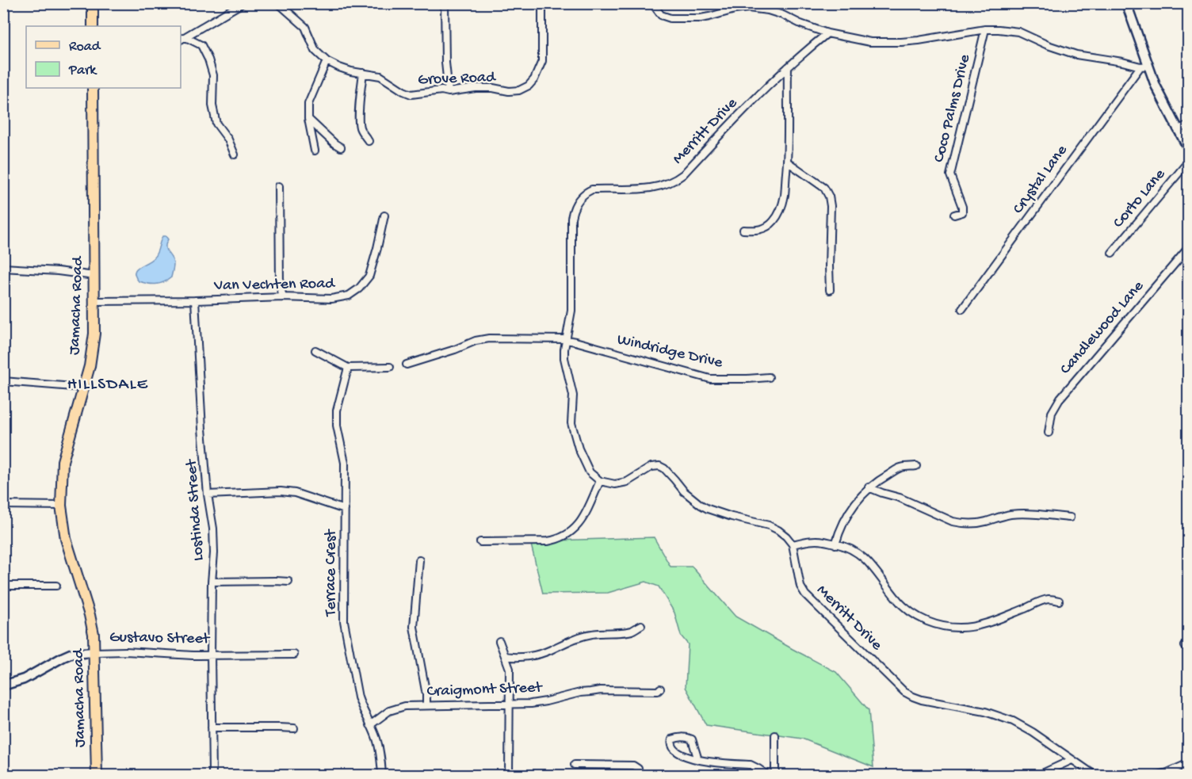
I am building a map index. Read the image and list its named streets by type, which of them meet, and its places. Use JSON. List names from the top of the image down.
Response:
{
  "streets": {
    "main road": ["Jamacha Road", "Gustavo Street"],
    "street": [
      "Grove Road",
      "Coco Palms Drive",
      "Merritt Drive",
      "Crystal Lane",
      "Corto Lane",
      "Van Vechten Road",
      "Candlewood Lane",
      "Windridge Drive",
      "Lostinda Street",
      "Terrace Crest",
      "Craigmont Street"
    ]
  },
  "crossings": [
    ["Merritt Drive", "Windridge Drive"],
    ["Van Vechten Road", "Jamacha Road"],
    ["Van Vechten Road", "Lostinda Street"],
    ["Jamacha Road", "Gustavo Street"],
    ["Lostinda Street", "Gustavo Street"],
    ["Terrace Crest", "Craigmont Street"]
  ],
  "districts": ["HILLSDALE"],
  "legend": ["Road", "Park"]
}
